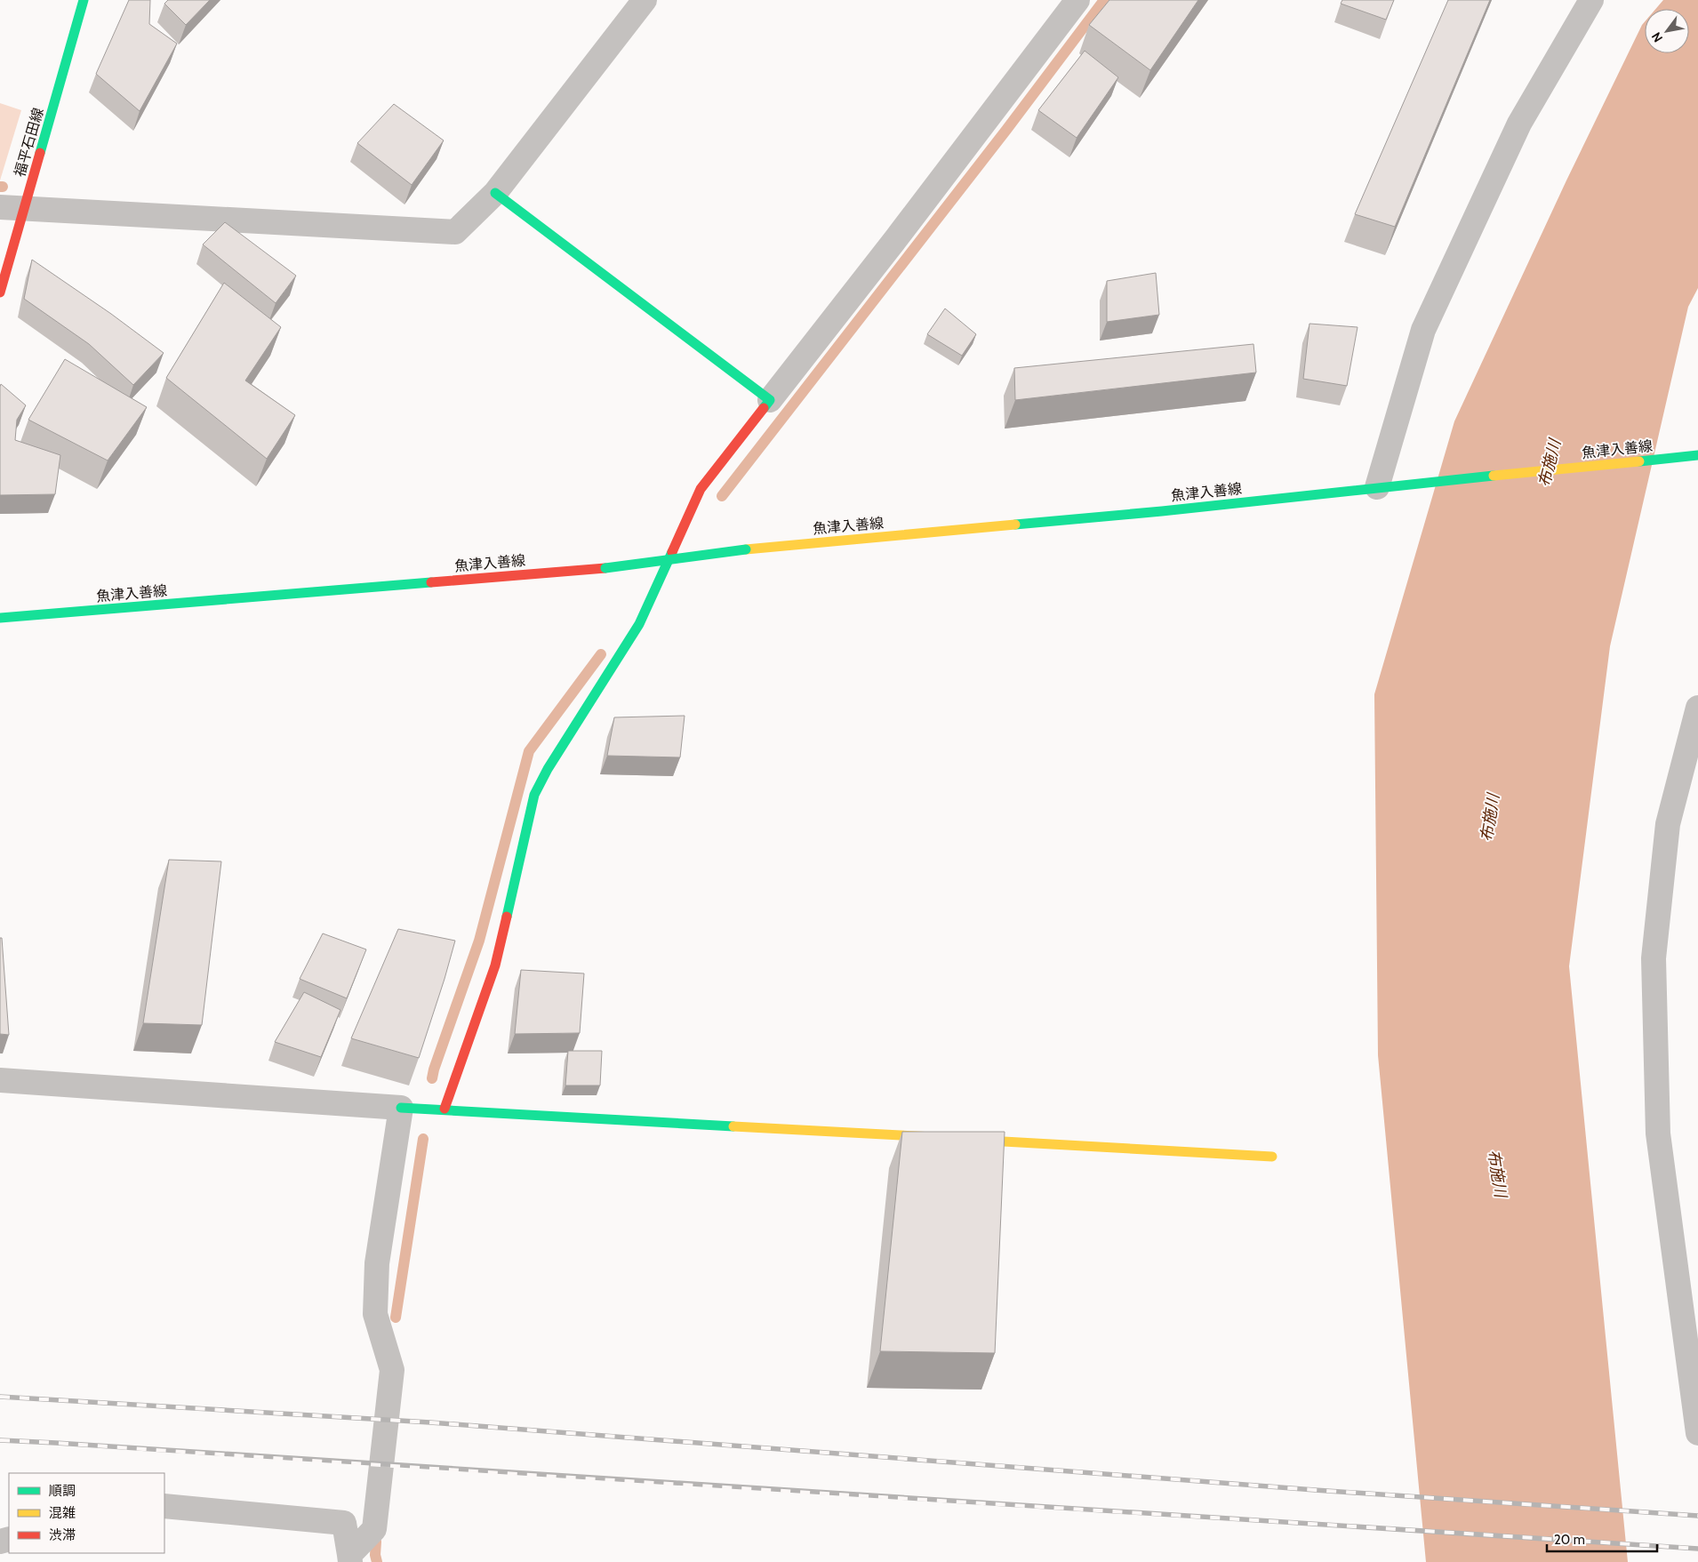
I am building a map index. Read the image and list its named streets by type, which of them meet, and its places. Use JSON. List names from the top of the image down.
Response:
{
  "streets": {
    "main road": ["福平石田線", "魚津入善線"]
  },
  "water": ["布施川"],
  "legend": ["順調", "混雑", "渋滞"],
  "scale_bar": "20 m",
  "north": "bottom left"
}
